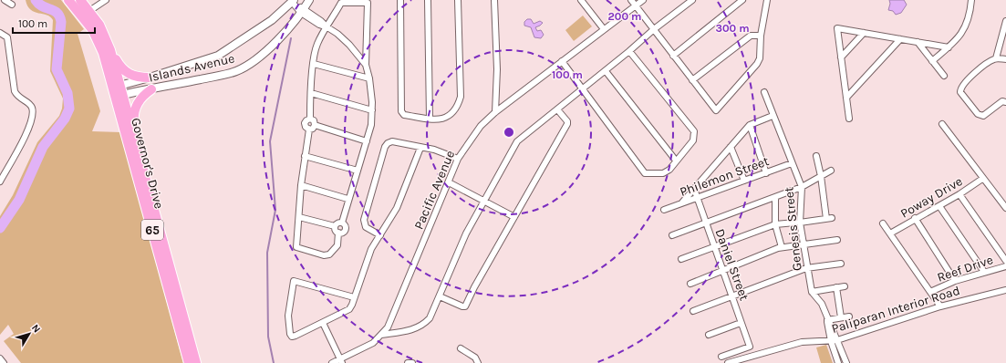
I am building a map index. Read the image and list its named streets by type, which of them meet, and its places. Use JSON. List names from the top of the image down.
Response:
{
  "streets": {
    "highway": ["Governor's Drive", "65"],
    "street": [
      "Islands Avenue",
      "Philemon Street",
      "Pacific Avenue",
      "Poway Drive",
      "Genesis Street",
      "Daniel Street",
      "Reef Drive",
      "Paliparan Interior Road"
    ]
  },
  "crossings": [
    ["Islands Avenue", "Governor's Drive"],
    ["Philemon Street", "Genesis Street"],
    ["Philemon Street", "Daniel Street"],
    ["Genesis Street", "Paliparan Interior Road"]
  ],
  "scale_bar": "100 m",
  "north": "top right",
  "rings": ["200 m", "300 m", "100 m"]
}
